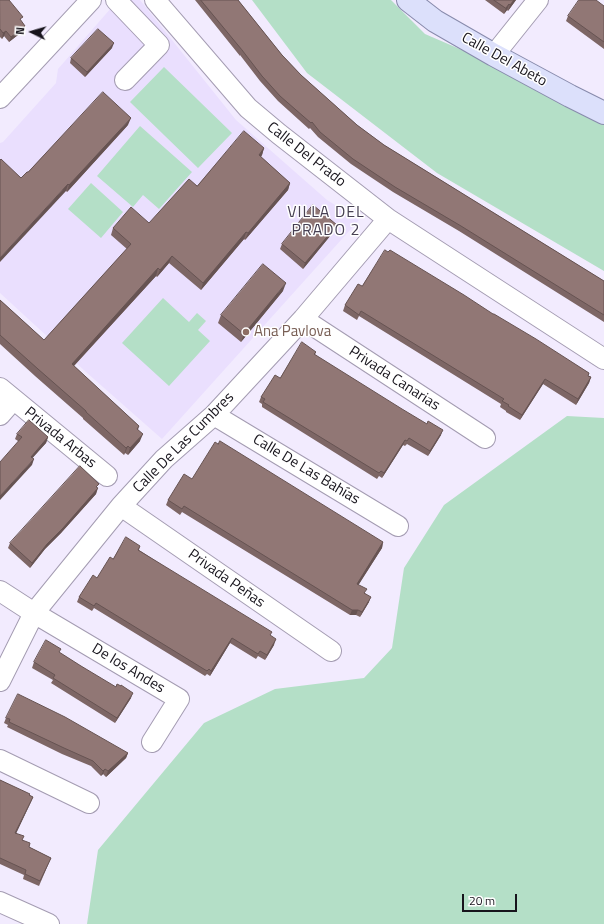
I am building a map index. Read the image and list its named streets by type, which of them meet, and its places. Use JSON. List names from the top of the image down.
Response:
{
  "streets": {
    "main road": ["Calle Del Abeto"],
    "street": [
      "Calle Del Prado",
      "Privada Canarias",
      "Privada Arbas",
      "Calle De Las Cumbres",
      "Calle De Las Bahías",
      "Privada Peñas",
      "De los Andes"
    ]
  },
  "crossings": [
    ["Calle Del Prado", "Calle De Las Cumbres"],
    ["Privada Canarias", "Calle De Las Cumbres"],
    ["Calle De Las Cumbres", "Calle De Las Bahías"],
    ["Calle De Las Cumbres", "Privada Peñas"],
    ["Calle De Las Cumbres", "De los Andes"]
  ],
  "districts": ["VILLA DEL PRADO 2"],
  "places": ["Ana Pavlova"],
  "scale_bar": "20 m",
  "north": "left"
}
